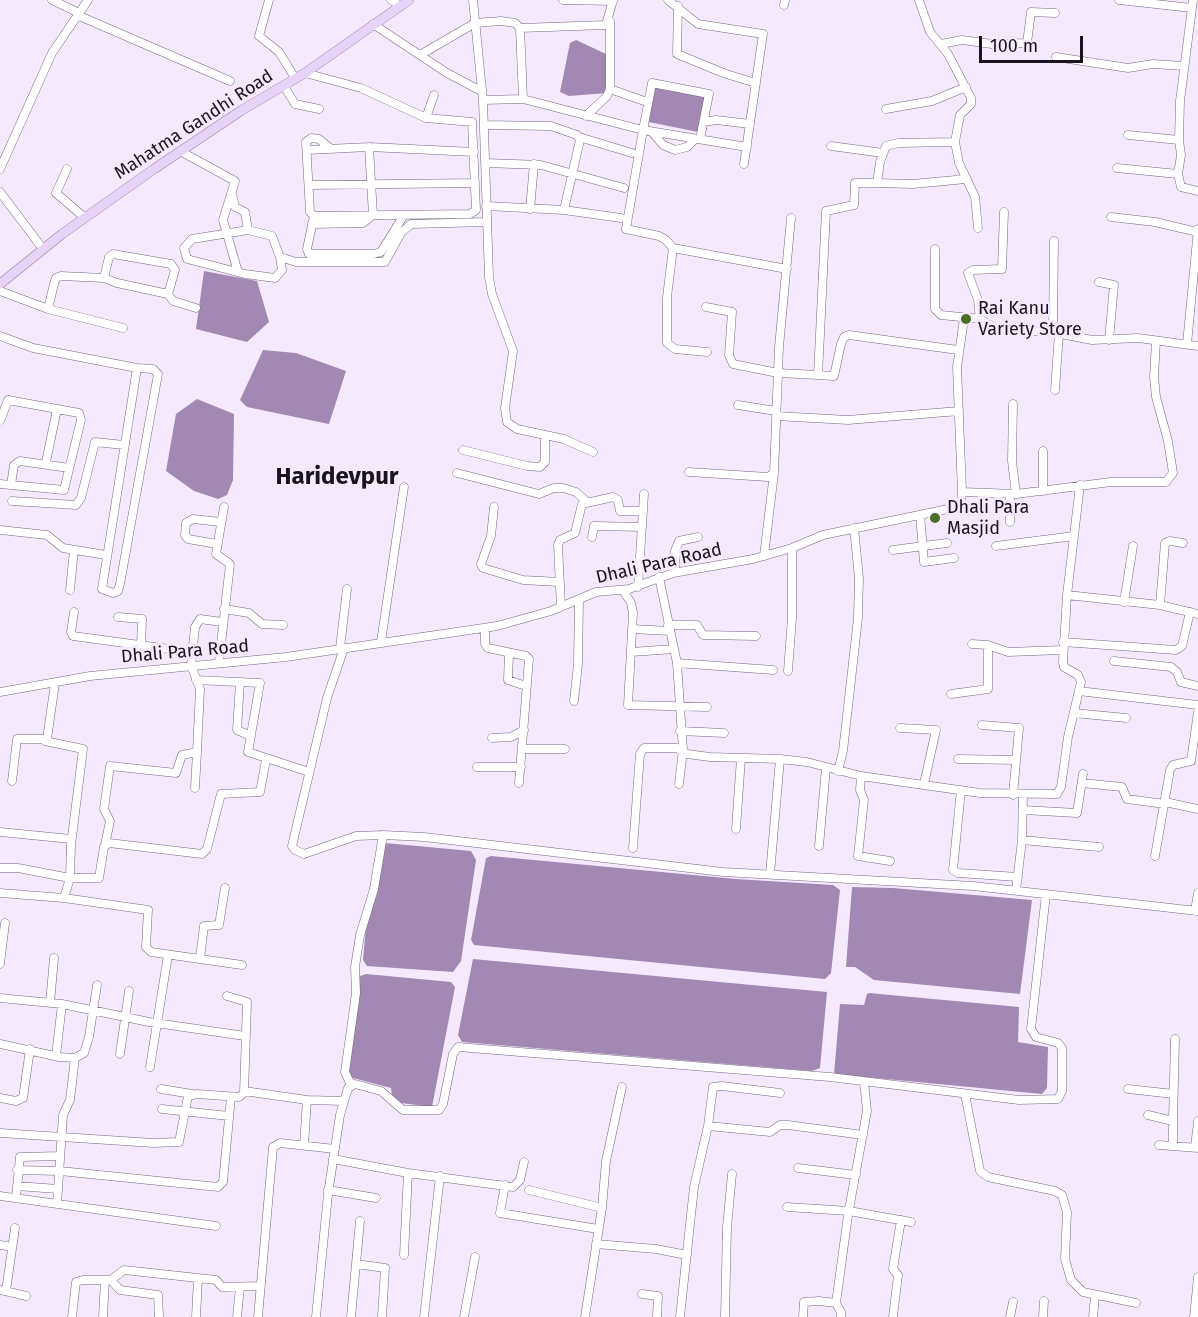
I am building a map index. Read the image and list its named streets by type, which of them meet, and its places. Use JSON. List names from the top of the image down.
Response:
{
  "streets": {
    "main road": ["Mahatma Gandhi Road"],
    "street": ["Dhali Para Road"]
  },
  "districts": ["Haridevpur"],
  "places": ["Rai Kanu Variety Store", "Dhali Para Masjid"],
  "scale_bar": "100 m"
}
